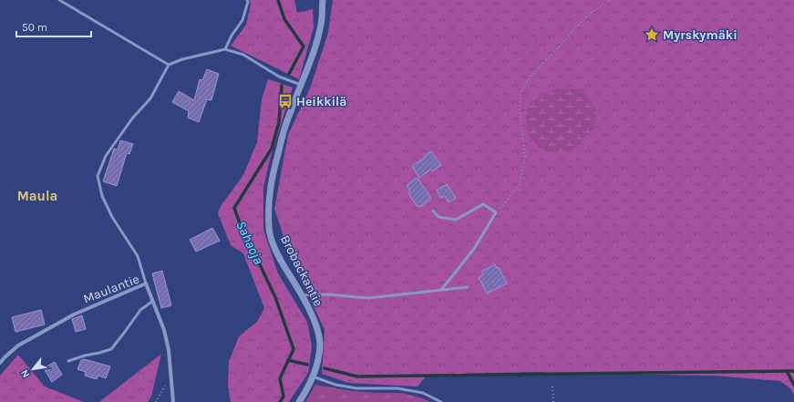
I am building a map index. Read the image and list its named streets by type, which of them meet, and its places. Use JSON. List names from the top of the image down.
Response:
{
  "streets": {
    "street": ["Brobackantie", "Maulantie"]
  },
  "districts": ["Maula"],
  "water": ["Sahaoja"],
  "places": {
    "place": ["Myrskymäki"],
    "bus stop": ["Heikkilä"]
  },
  "scale_bar": "50 m",
  "north": "bottom left"
}
